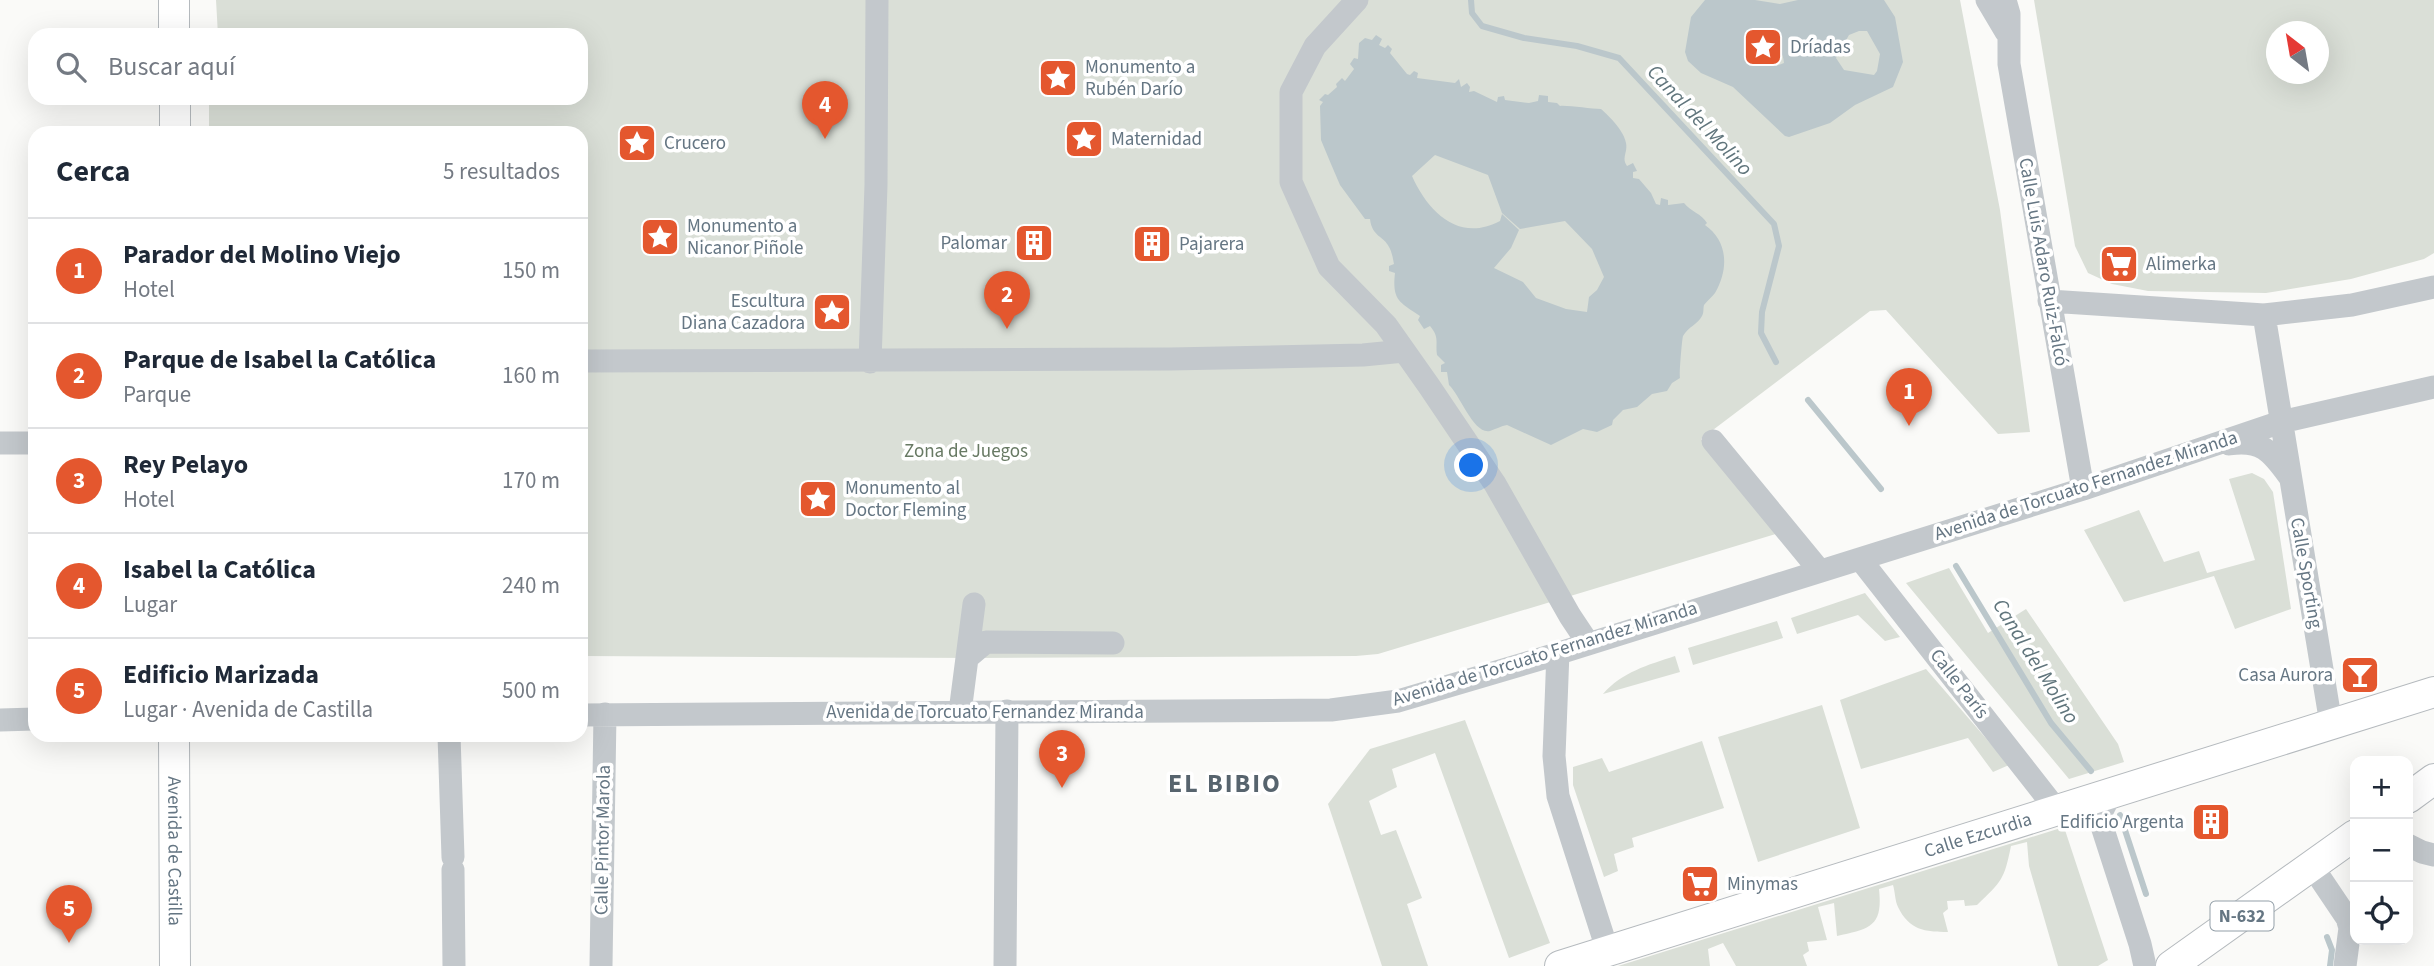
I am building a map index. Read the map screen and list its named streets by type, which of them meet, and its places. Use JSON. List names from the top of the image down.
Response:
{
  "streets": {
    "main road": ["Calle Ezcurdia", "Avenida de Castilla", "N-632"],
    "street": [
      "Calle Luis Adaro Ruiz-Falcó",
      "Avenida de Torcuato Fernandez Miranda",
      "Calle Sporting",
      "Calle París",
      "Calle Pintor Marola"
    ]
  },
  "crossings": [
    ["Calle Luis Adaro Ruiz-Falcó", "Avenida de Torcuato Fernandez Miranda"],
    ["Avenida de Torcuato Fernandez Miranda", "Calle Sporting"],
    ["Avenida de Torcuato Fernandez Miranda", "Calle París"],
    ["Avenida de Torcuato Fernandez Miranda", "Calle Pintor Marola"],
    ["Calle Sporting", "Calle Ezcurdia"],
    ["Calle París", "Calle Ezcurdia"]
  ],
  "districts": ["EL BIBIO"],
  "water": ["Canal del Molino"],
  "parks": ["Zona de Juegos"],
  "places": {
    "place": [
      "Dríadas",
      "Monumento a Rubén Darío",
      "Maternidad",
      "Crucero",
      "Monumento a Nicanor Piñole",
      "Escultura Diana Cazadora",
      "Monumento al Doctor Fleming"
    ],
    "building": ["Palomar", "Pajarera", "Edificio Argenta"],
    "supermarket": ["Alimerka", "Minymas"],
    "bar": ["Casa Aurora"]
  },
  "north": "top left",
  "page": {
    "search": "Buscar aquí",
    "pins": [
      "4",
      "2",
      "1",
      "3",
      "5"
    ],
    "heading": ["Cerca", "5 resultados"],
    "list": [
      {
        "mark": "1",
        "name": "Parador del Molino Viejo",
        "note": "Hotel",
        "value": "150 m"
      },
      {
        "mark": "2",
        "name": "Parque de Isabel la Católica",
        "note": "Parque",
        "value": "160 m"
      },
      {
        "mark": "3",
        "name": "Rey Pelayo",
        "note": "Hotel",
        "value": "170 m"
      },
      {
        "mark": "4",
        "name": "Isabel la Católica",
        "note": "Lugar",
        "value": "240 m"
      },
      {
        "mark": "5",
        "name": "Edificio Marizada",
        "note": "Lugar · Avenida de Castilla",
        "value": "500 m"
      }
    ],
    "map_buttons": ["+", "−"]
  }
}
